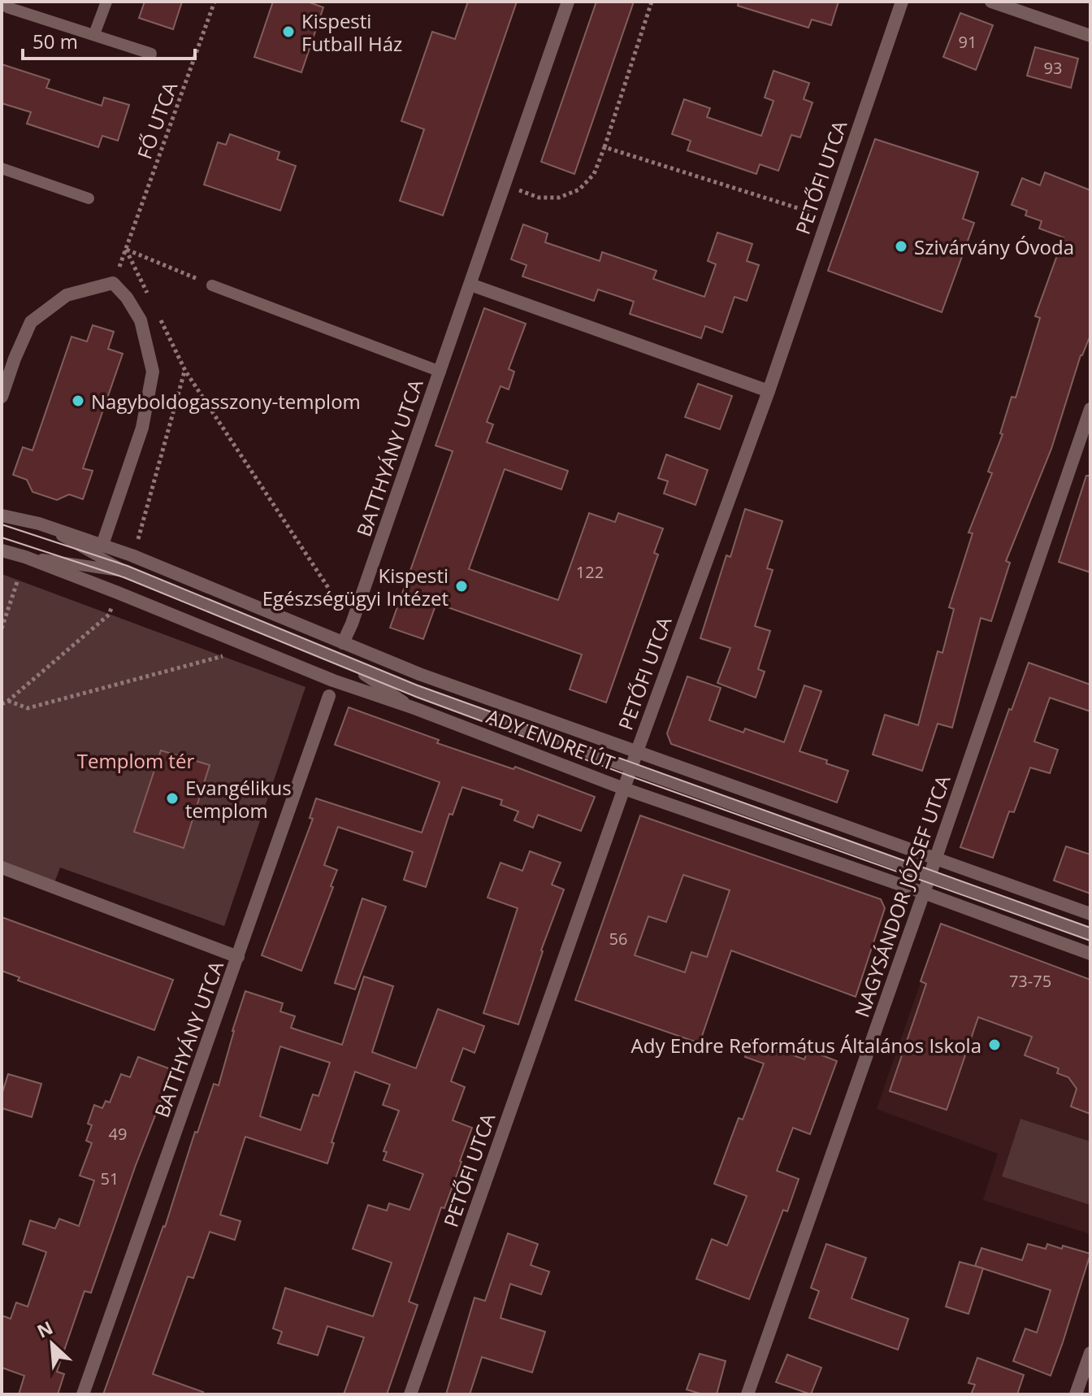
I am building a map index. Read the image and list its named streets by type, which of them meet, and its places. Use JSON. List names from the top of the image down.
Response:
{
  "streets": {
    "street": [
      "PETŐFI UTCA",
      "BATTHYÁNY UTCA",
      "ADY ENDRE ÚT",
      "NAGYSÁNDOR JÓZSEF UTCA"
    ],
    "path": ["FŐ UTCA"]
  },
  "crossings": [
    ["PETŐFI UTCA", "ADY ENDRE ÚT"],
    ["BATTHYÁNY UTCA", "ADY ENDRE ÚT"],
    ["ADY ENDRE ÚT", "NAGYSÁNDOR JÓZSEF UTCA"]
  ],
  "parks": ["Templom tér"],
  "places": [
    "Kispesti Futball Ház",
    "Szivárvány Óvoda",
    "Nagyboldogasszony-templom",
    "Kispesti Egészségügyi Intézet",
    "Evangélikus templom",
    "Ady Endre Református Általános Iskola"
  ],
  "house_numbers": [
    "91",
    "93",
    "122",
    "56",
    "73-75",
    "49",
    "51"
  ],
  "scale_bar": "50 m",
  "north": "top left"
}
